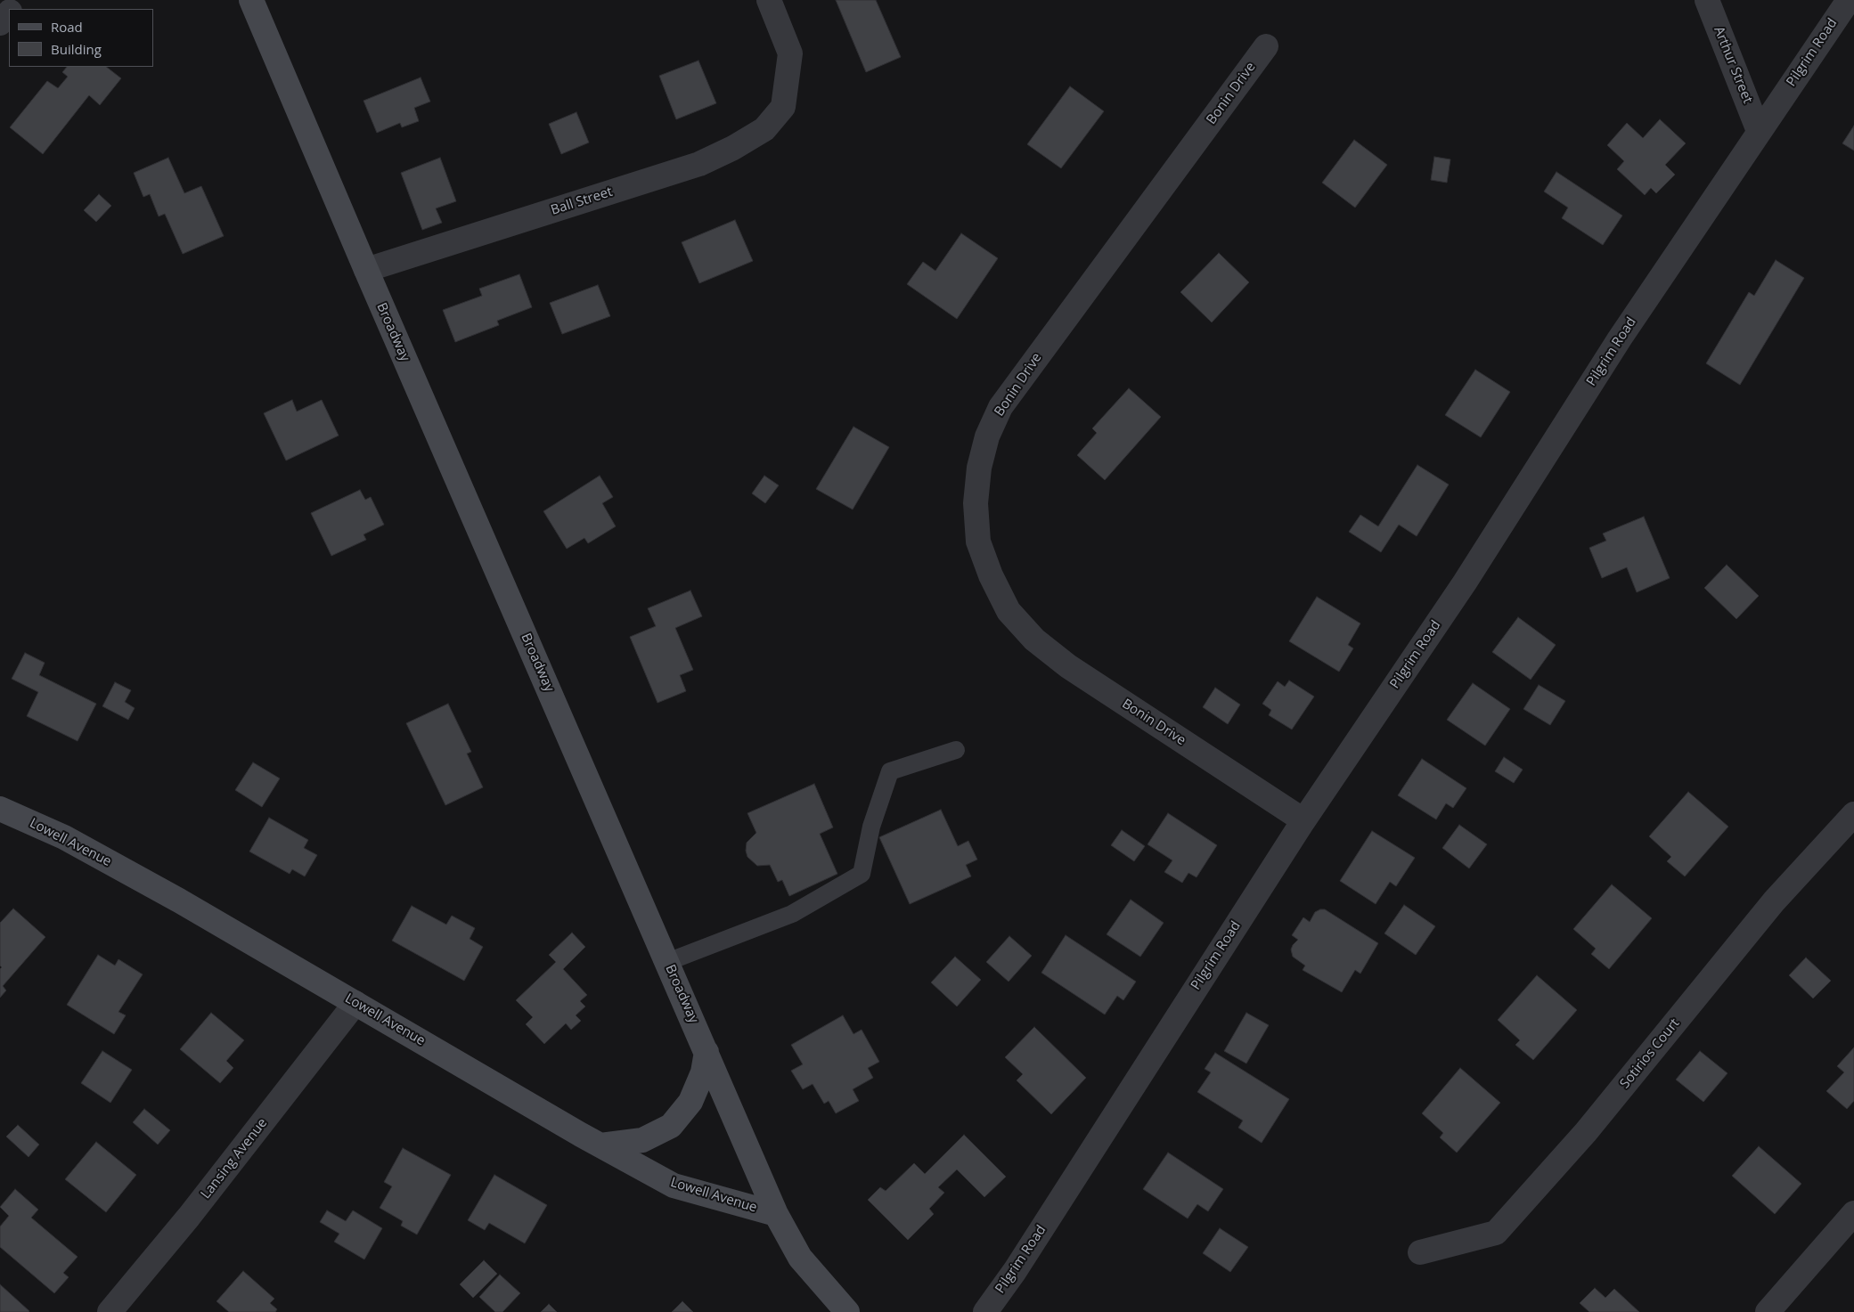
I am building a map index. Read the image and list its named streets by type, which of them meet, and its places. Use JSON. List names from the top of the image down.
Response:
{
  "streets": {
    "main road": ["Broadway", "Lowell Avenue"],
    "street": [
      "Pilgrim Road",
      "Arthur Street",
      "Bonin Drive",
      "Ball Street",
      "Sotirios Court",
      "Lansing Avenue"
    ]
  },
  "crossings": [
    ["Pilgrim Road", "Arthur Street"],
    ["Pilgrim Road", "Bonin Drive"],
    ["Ball Street", "Broadway"],
    ["Broadway", "Lowell Avenue"],
    ["Lowell Avenue", "Lansing Avenue"]
  ],
  "legend": ["Road", "Building"]
}
